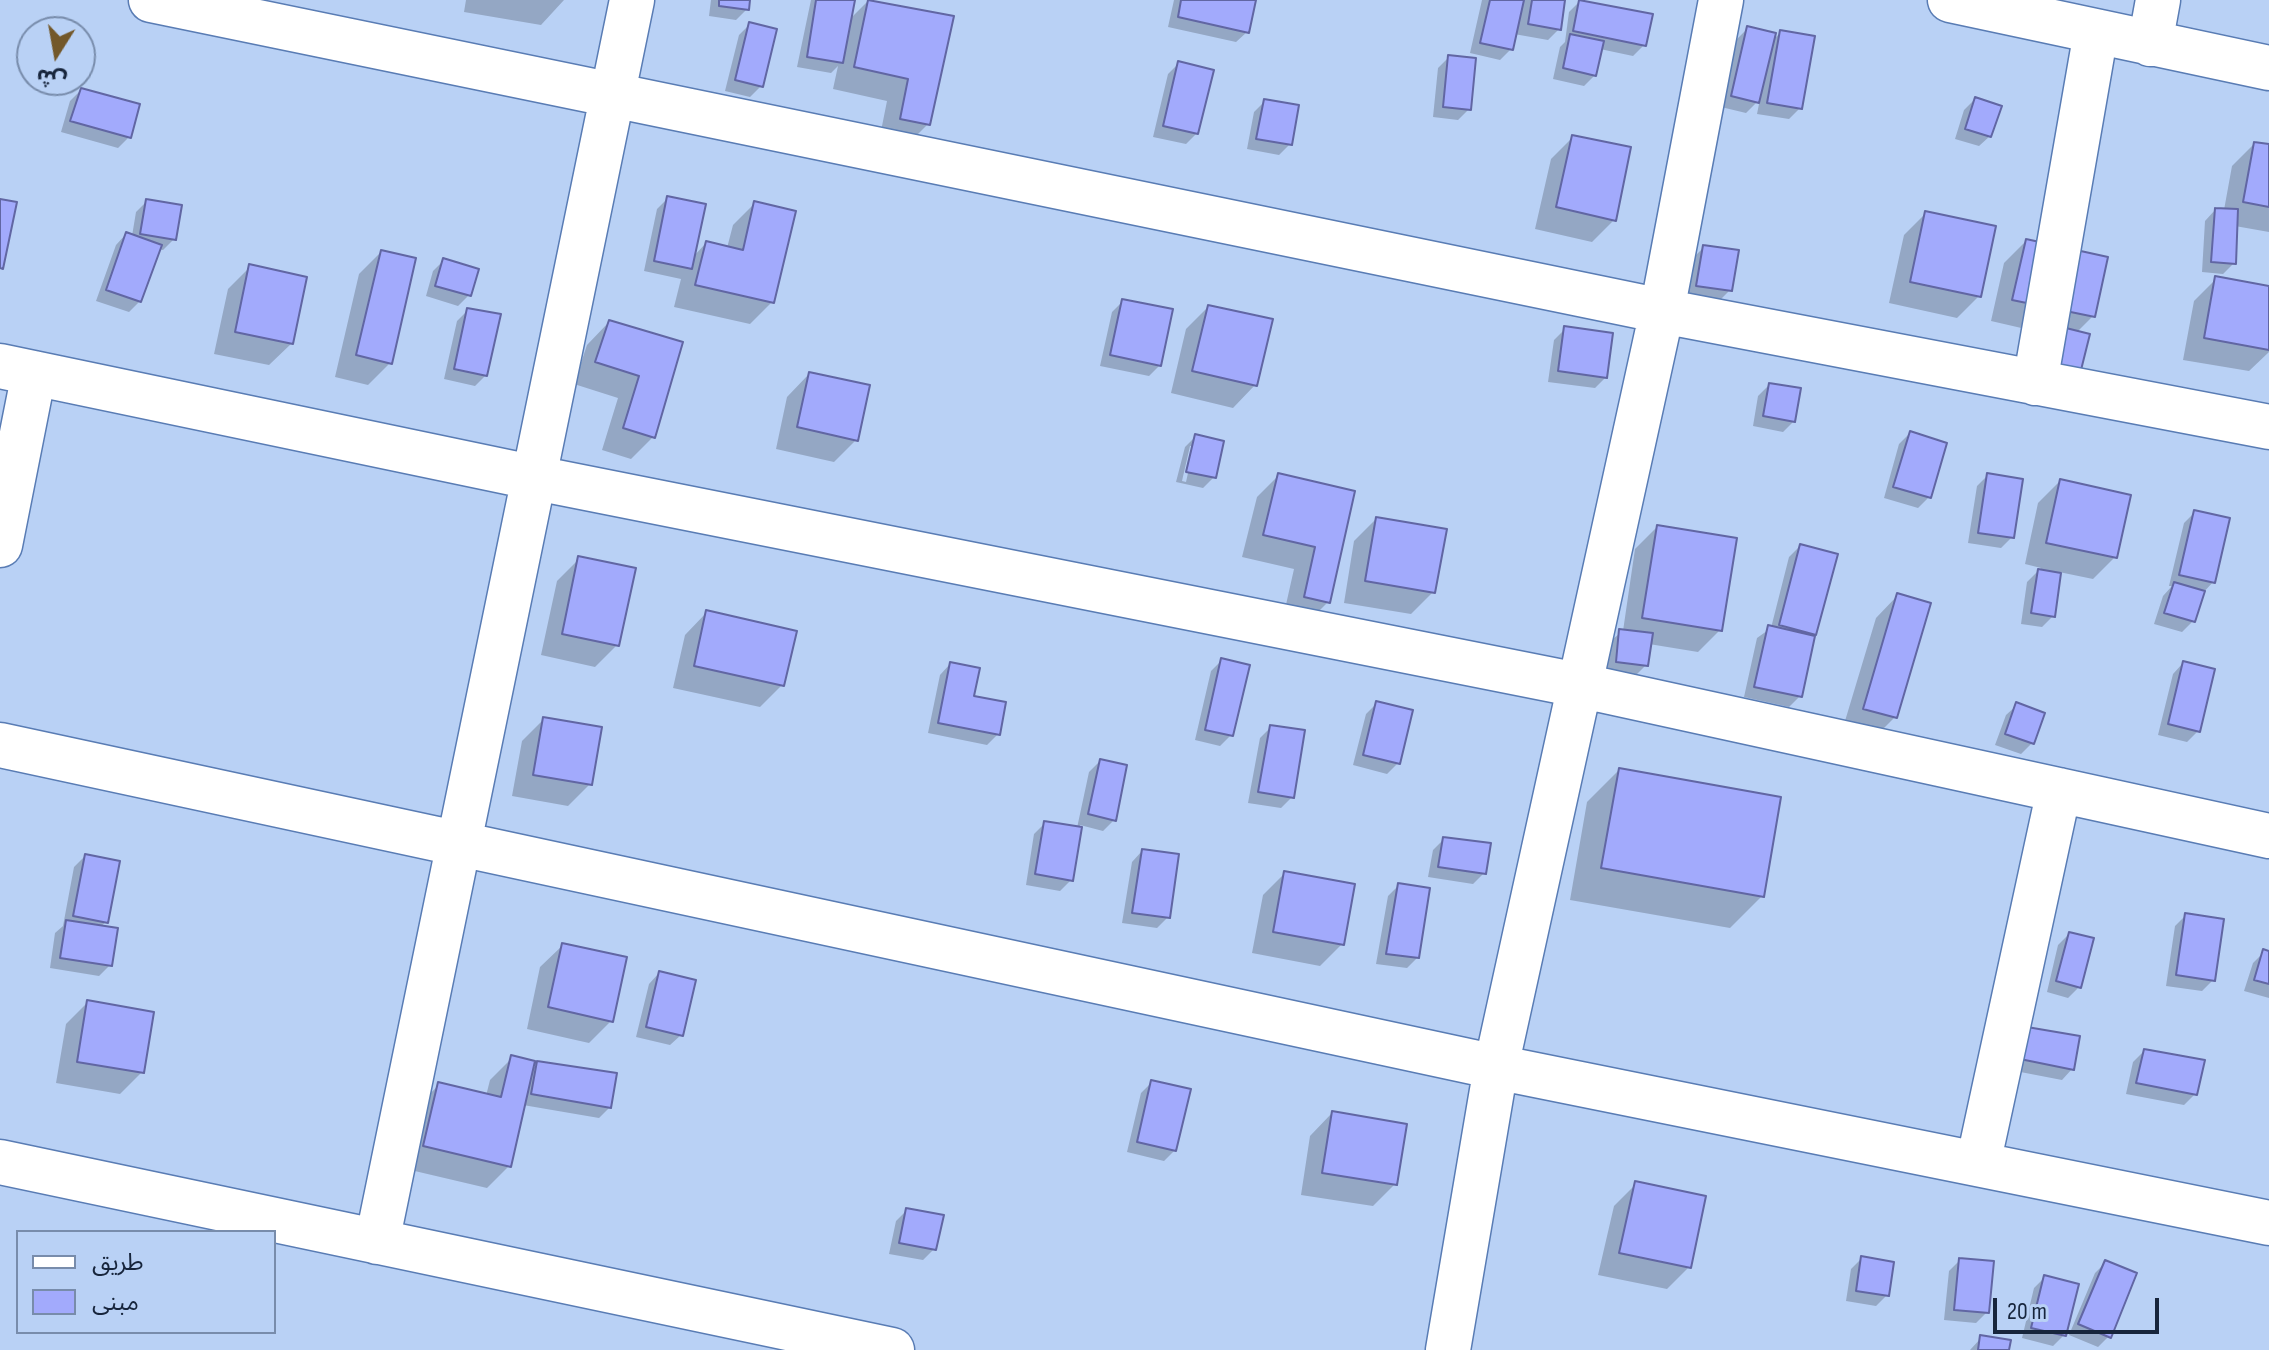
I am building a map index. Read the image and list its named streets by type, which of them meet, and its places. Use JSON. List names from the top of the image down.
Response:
{
  "legend": ["طريق", "مبنى"],
  "scale_bar": "20 m",
  "north": "bottom"
}
